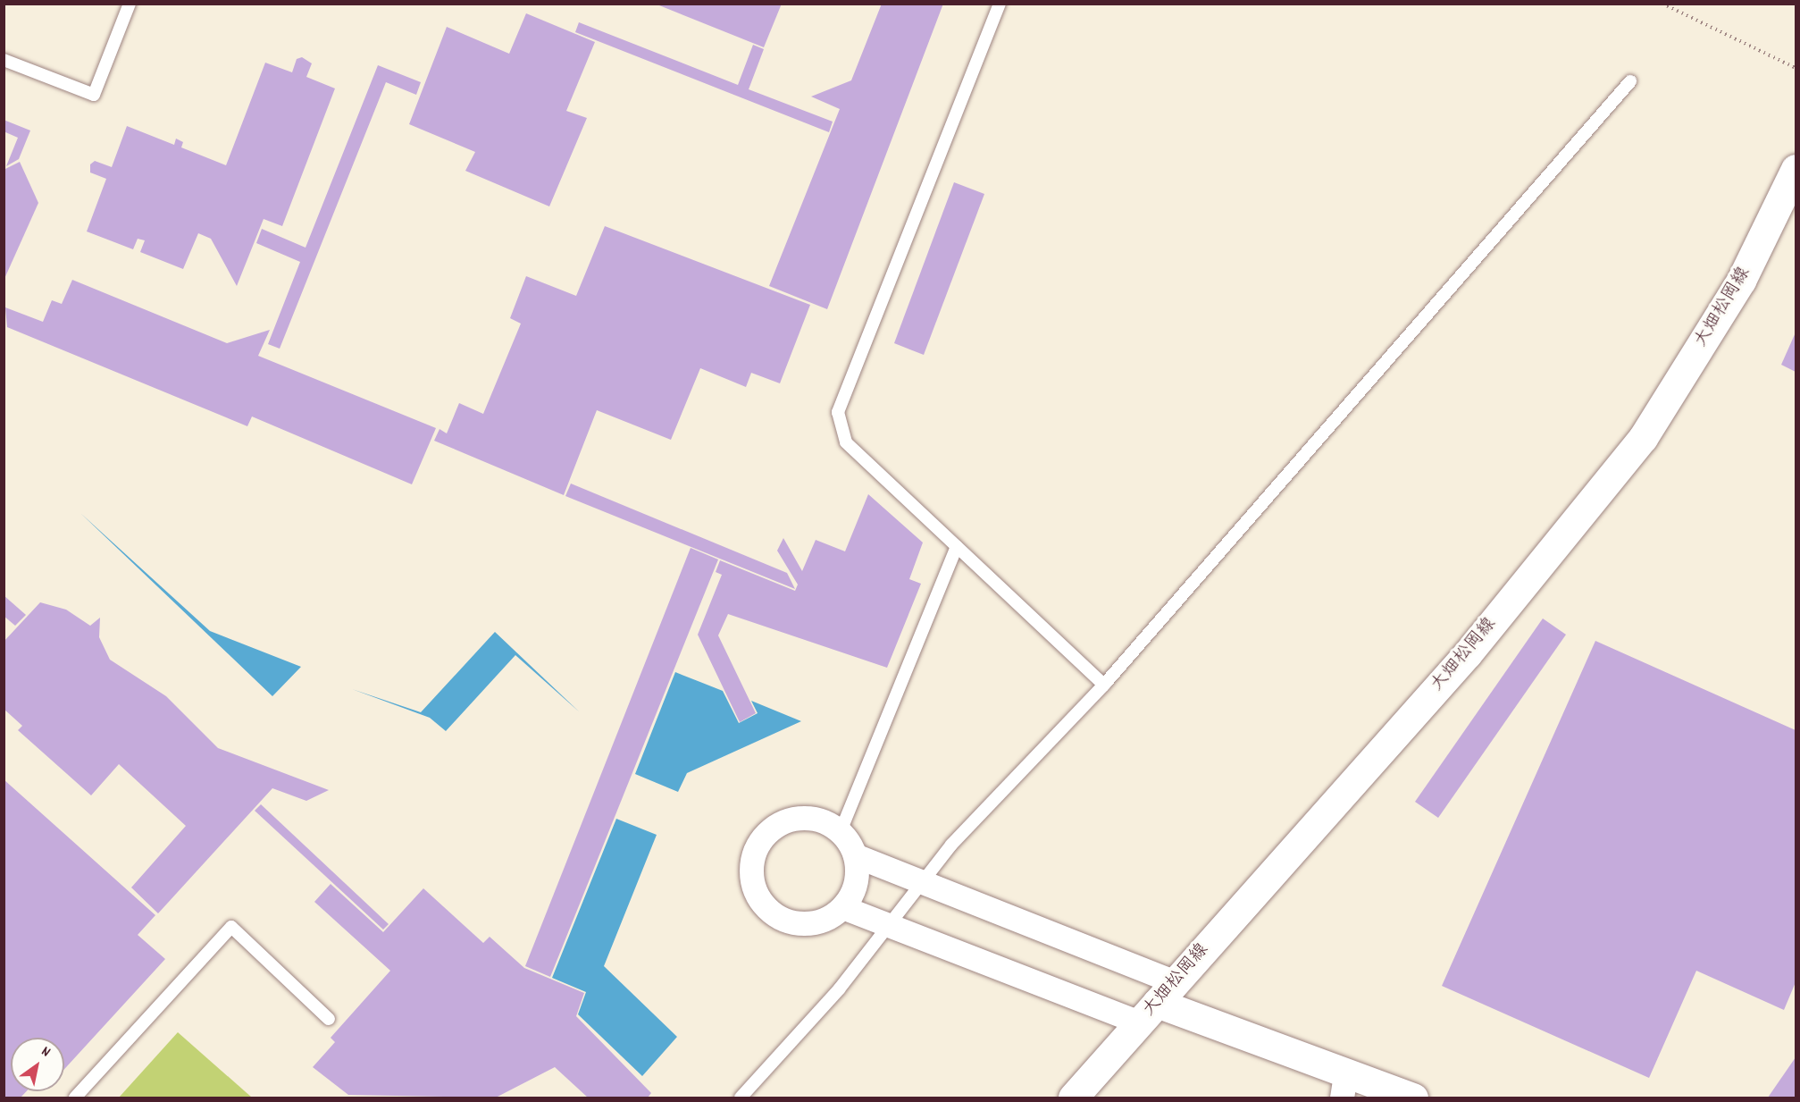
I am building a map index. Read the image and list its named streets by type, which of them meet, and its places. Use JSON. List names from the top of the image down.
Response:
{
  "streets": {
    "main road": ["大畑松岡線"]
  },
  "north": "top right"
}
